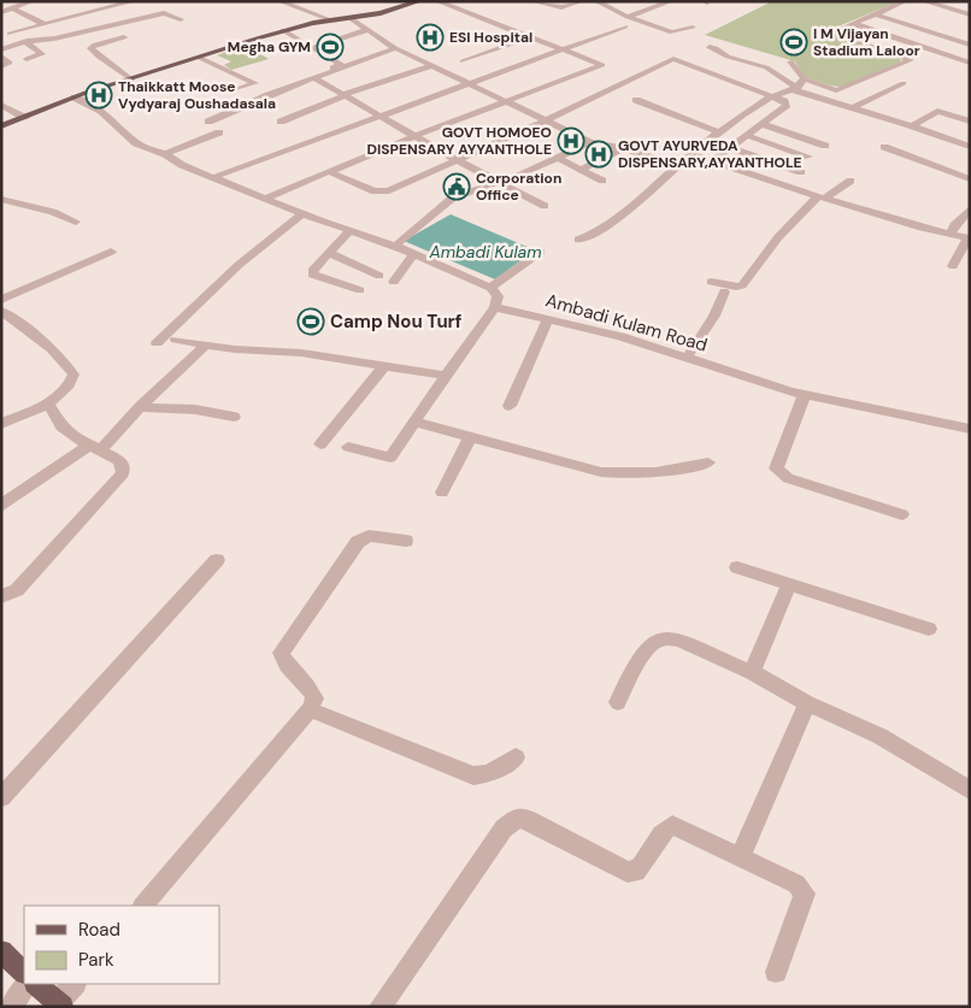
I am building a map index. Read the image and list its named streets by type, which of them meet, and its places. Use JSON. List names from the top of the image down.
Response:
{
  "streets": {
    "street": ["Ambadi Kulam Road"]
  },
  "water": ["Ambadi Kulam"],
  "places": {
    "hospital": [
      "ESI Hospital",
      "Thaikkatt Moose Vydyaraj Oushadasala",
      "GOVT HOMOEO DISPENSARY AYYANTHOLE",
      "GOVT AYURVEDA DISPENSARY,AYYANTHOLE"
    ],
    "sports": ["I M Vijayan Stadium Laloor", "Megha GYM", "Camp Nou Turf"],
    "public building": ["Corporation Office"]
  },
  "legend": ["Road", "Park"]
}
